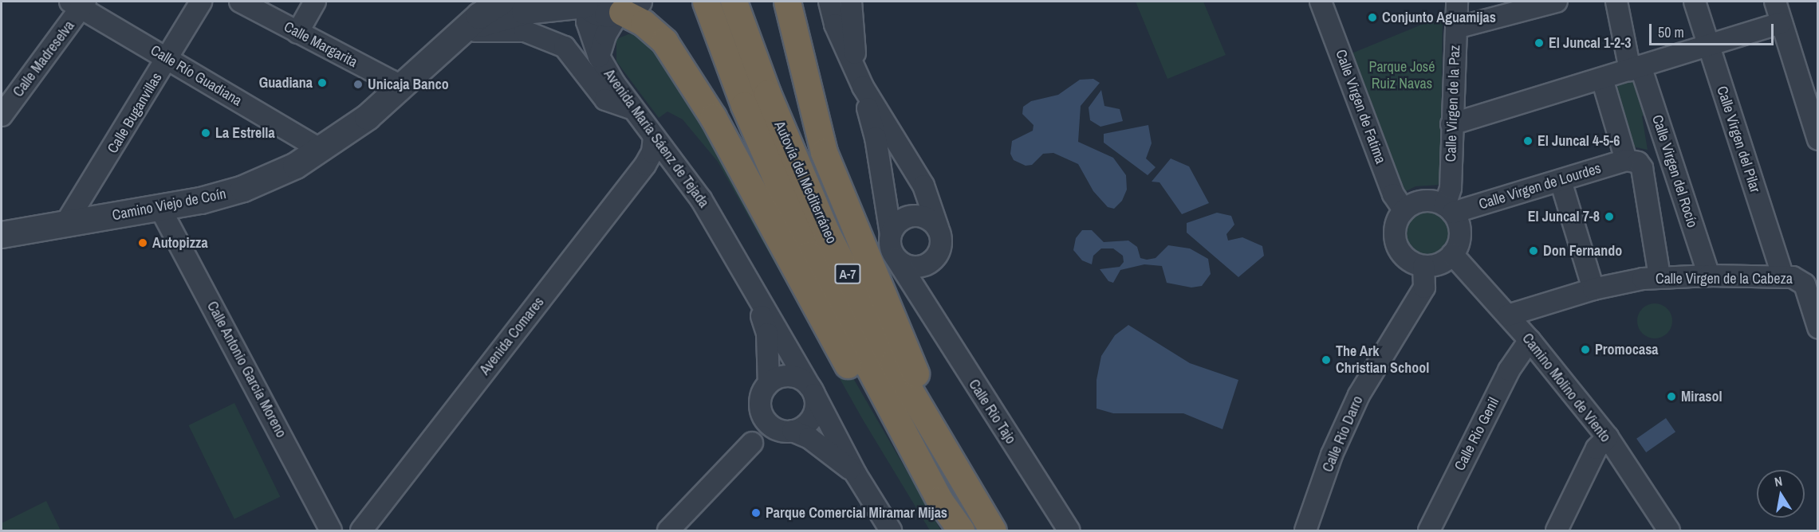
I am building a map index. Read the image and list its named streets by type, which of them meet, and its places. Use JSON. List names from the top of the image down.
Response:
{
  "streets": {
    "highway": ["Autovía del Mediterráneo", "A-7"],
    "street": [
      "Calle Margarita",
      "Calle Madreselva",
      "Calle Río Guadiana",
      "Calle Virgen de la Paz",
      "Calle Virgen de Fatima",
      "Calle Buganvillas",
      "Avenida María Sáenz de Tejada",
      "Calle Virgen del Pilar",
      "Calle Virgen del Rocío",
      "Calle Virgen de Lourdes",
      "Camino Viejo de Coín",
      "Calle Virgen de la Cabeza",
      "Avenida Comares",
      "Calle Antonio García Moreno",
      "Camino Molino de Viento",
      "Calle Rio Tajo",
      "Calle Rio Darro",
      "Calle Rio Genil"
    ]
  },
  "crossings": [
    ["Calle Margarita", "Camino Viejo de Coín"],
    ["Calle Madreselva", "Calle Río Guadiana"],
    ["Calle Río Guadiana", "Calle Buganvillas"],
    ["Calle Río Guadiana", "Camino Viejo de Coín"],
    ["Calle Virgen de la Paz", "Calle Virgen de Fatima"],
    ["Calle Virgen de la Paz", "Calle Virgen de Lourdes"],
    ["Calle Virgen de la Paz", "Camino Molino de Viento"],
    ["Calle Virgen de la Paz", "Calle Rio Darro"],
    ["Calle Virgen de Fatima", "Calle Virgen de Lourdes"],
    ["Calle Virgen de Fatima", "Camino Molino de Viento"],
    ["Calle Virgen de Fatima", "Calle Rio Darro"],
    ["Calle Buganvillas", "Camino Viejo de Coín"],
    ["Avenida María Sáenz de Tejada", "Camino Viejo de Coín"],
    ["Avenida María Sáenz de Tejada", "Avenida Comares"],
    ["Calle Virgen del Pilar", "Calle Virgen de la Cabeza"],
    ["Calle Virgen del Rocío", "Calle Virgen de la Cabeza"],
    ["Calle Virgen de Lourdes", "Camino Molino de Viento"],
    ["Calle Virgen de Lourdes", "Calle Rio Darro"],
    ["Camino Viejo de Coín", "Calle Antonio García Moreno"],
    ["Calle Virgen de la Cabeza", "Camino Molino de Viento"],
    ["Camino Molino de Viento", "Calle Rio Darro"],
    ["Camino Molino de Viento", "Calle Rio Genil"]
  ],
  "parks": ["Parque José Ruiz Navas"],
  "places": [
    "Conjunto Aguamijas",
    "El Juncal 1-2-3",
    "Guadiana",
    "Unicaja Banco",
    "La Estrella",
    "El Juncal 4-5-6",
    "El Juncal 7-8",
    "Autopizza",
    "Don Fernando",
    "Promocasa",
    "The Ark Christian School",
    "Mirasol",
    "Parque Comercial Miramar Mijas"
  ],
  "scale_bar": "50 m",
  "north": "top"
}
